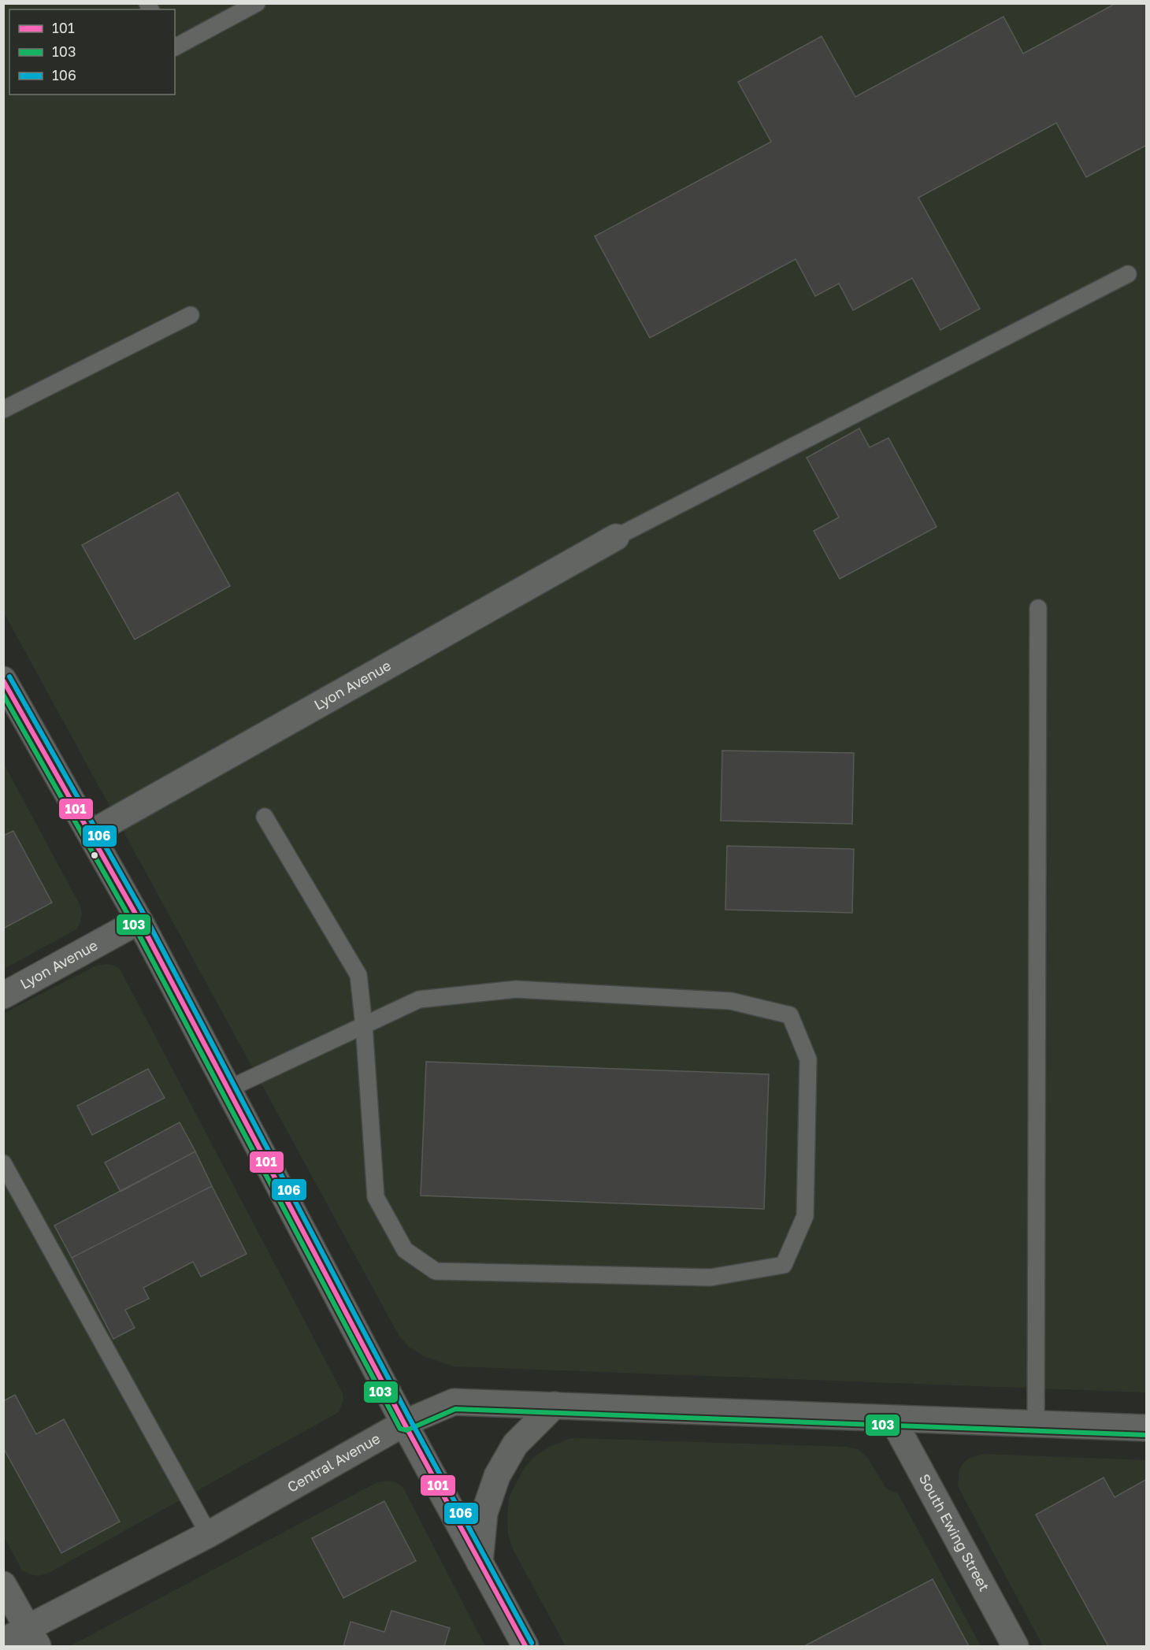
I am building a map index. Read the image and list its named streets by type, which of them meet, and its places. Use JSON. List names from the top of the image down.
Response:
{
  "streets": {
    "street": ["Lyon Avenue", "Central Avenue", "South Ewing Street"]
  },
  "crossings": [
    ["Central Avenue", "South Ewing Street"]
  ],
  "lines": ["transit line 106", "transit line 101", "transit line 103"],
  "legend": ["101", "103", "106"]
}
